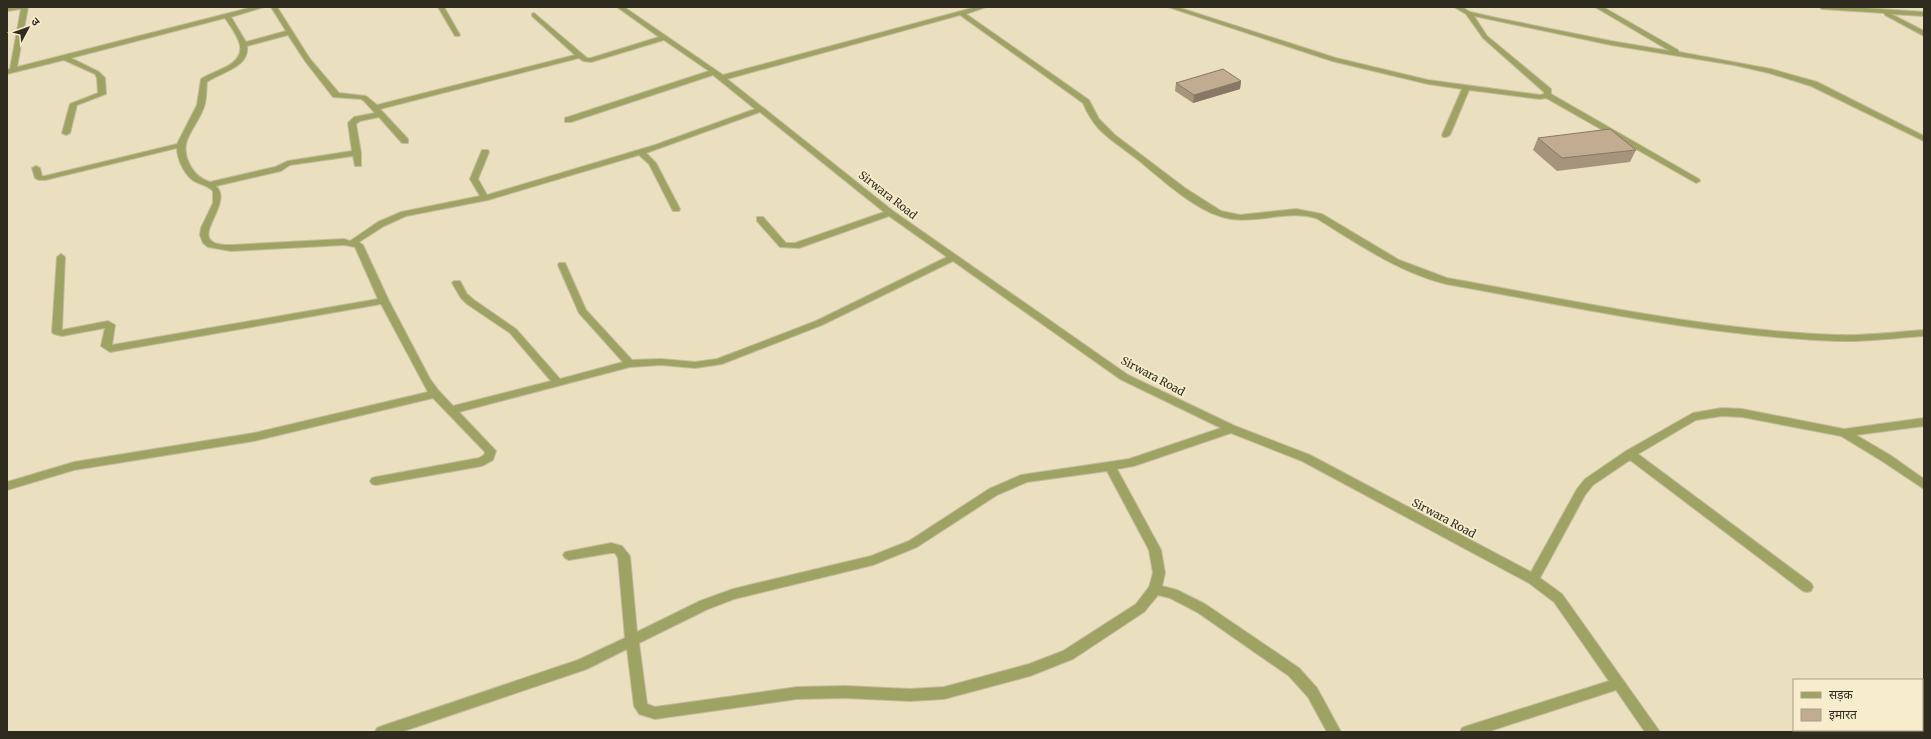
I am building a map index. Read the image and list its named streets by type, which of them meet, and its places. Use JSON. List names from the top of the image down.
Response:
{
  "streets": {
    "street": ["Sirwara Road"]
  },
  "legend": ["सड़क", "इमारत"],
  "north": "top right"
}
